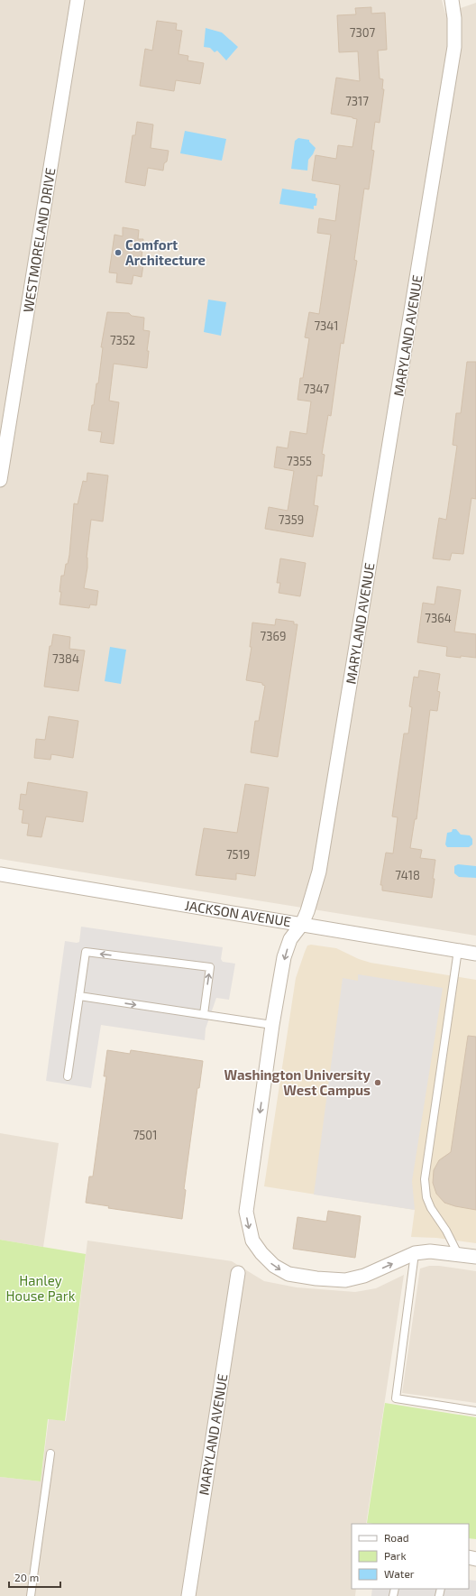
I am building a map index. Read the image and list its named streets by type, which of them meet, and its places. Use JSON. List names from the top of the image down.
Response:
{
  "streets": {
    "street": ["WESTMORELAND DRIVE", "MARYLAND AVENUE", "JACKSON AVENUE"]
  },
  "crossings": [
    ["MARYLAND AVENUE", "JACKSON AVENUE"]
  ],
  "parks": ["Hanley House Park"],
  "places": ["Comfort Architecture", "Washington University West Campus"],
  "house_numbers": [
    "7307",
    "7317",
    "7341",
    "7352",
    "7347",
    "7355",
    "7359",
    "7364",
    "7369",
    "7384",
    "7519",
    "7418",
    "7501"
  ],
  "legend": ["Road", "Park", "Water"],
  "scale_bar": "20 m"
}
